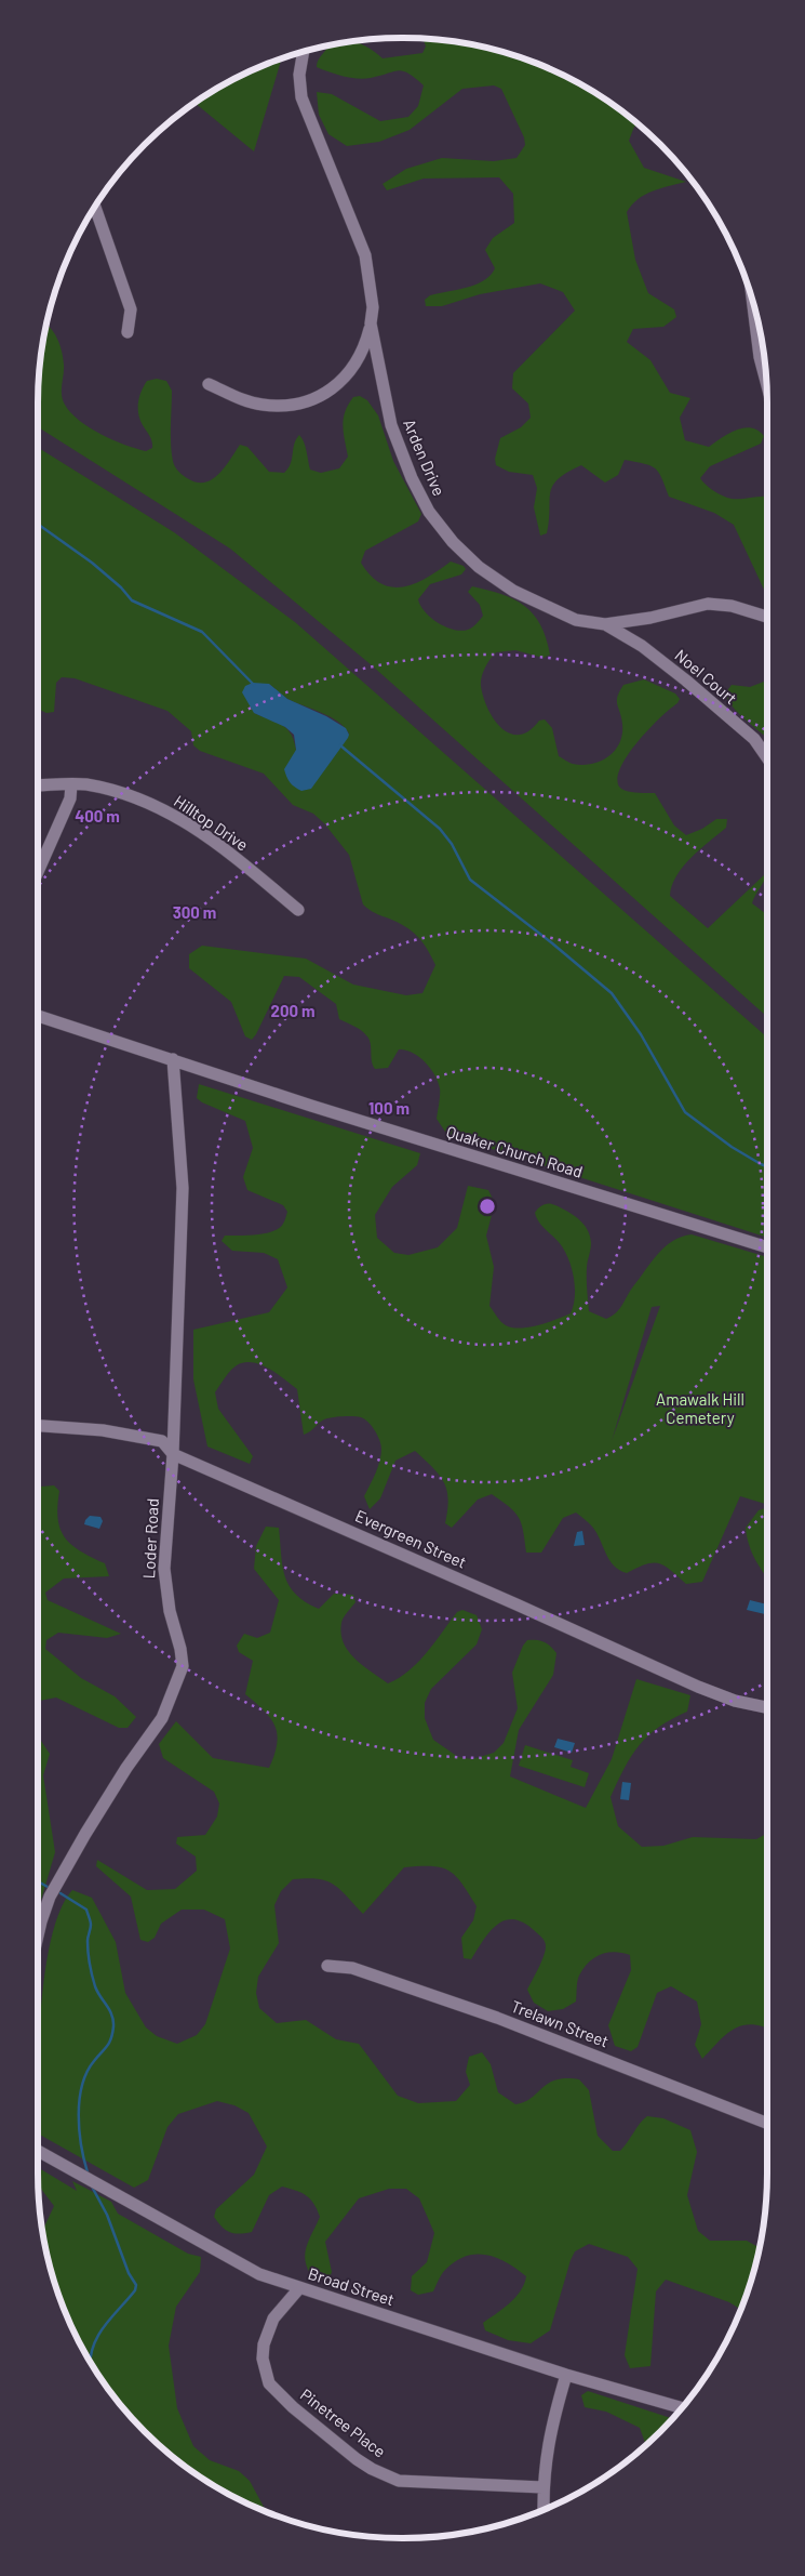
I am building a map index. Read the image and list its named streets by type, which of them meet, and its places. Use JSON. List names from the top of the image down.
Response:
{
  "streets": {
    "street": [
      "Arden Drive",
      "Noel Court",
      "Hilltop Drive",
      "Quaker Church Road",
      "Loder Road",
      "Evergreen Street",
      "Trelawn Street",
      "Broad Street",
      "Pinetree Place"
    ]
  },
  "crossings": [
    ["Arden Drive", "Noel Court"],
    ["Quaker Church Road", "Loder Road"],
    ["Loder Road", "Evergreen Street"],
    ["Broad Street", "Pinetree Place"]
  ],
  "parks": ["Amawalk Hill Cemetery"],
  "rings": [
    "400 m",
    "300 m",
    "200 m",
    "100 m"
  ]
}
